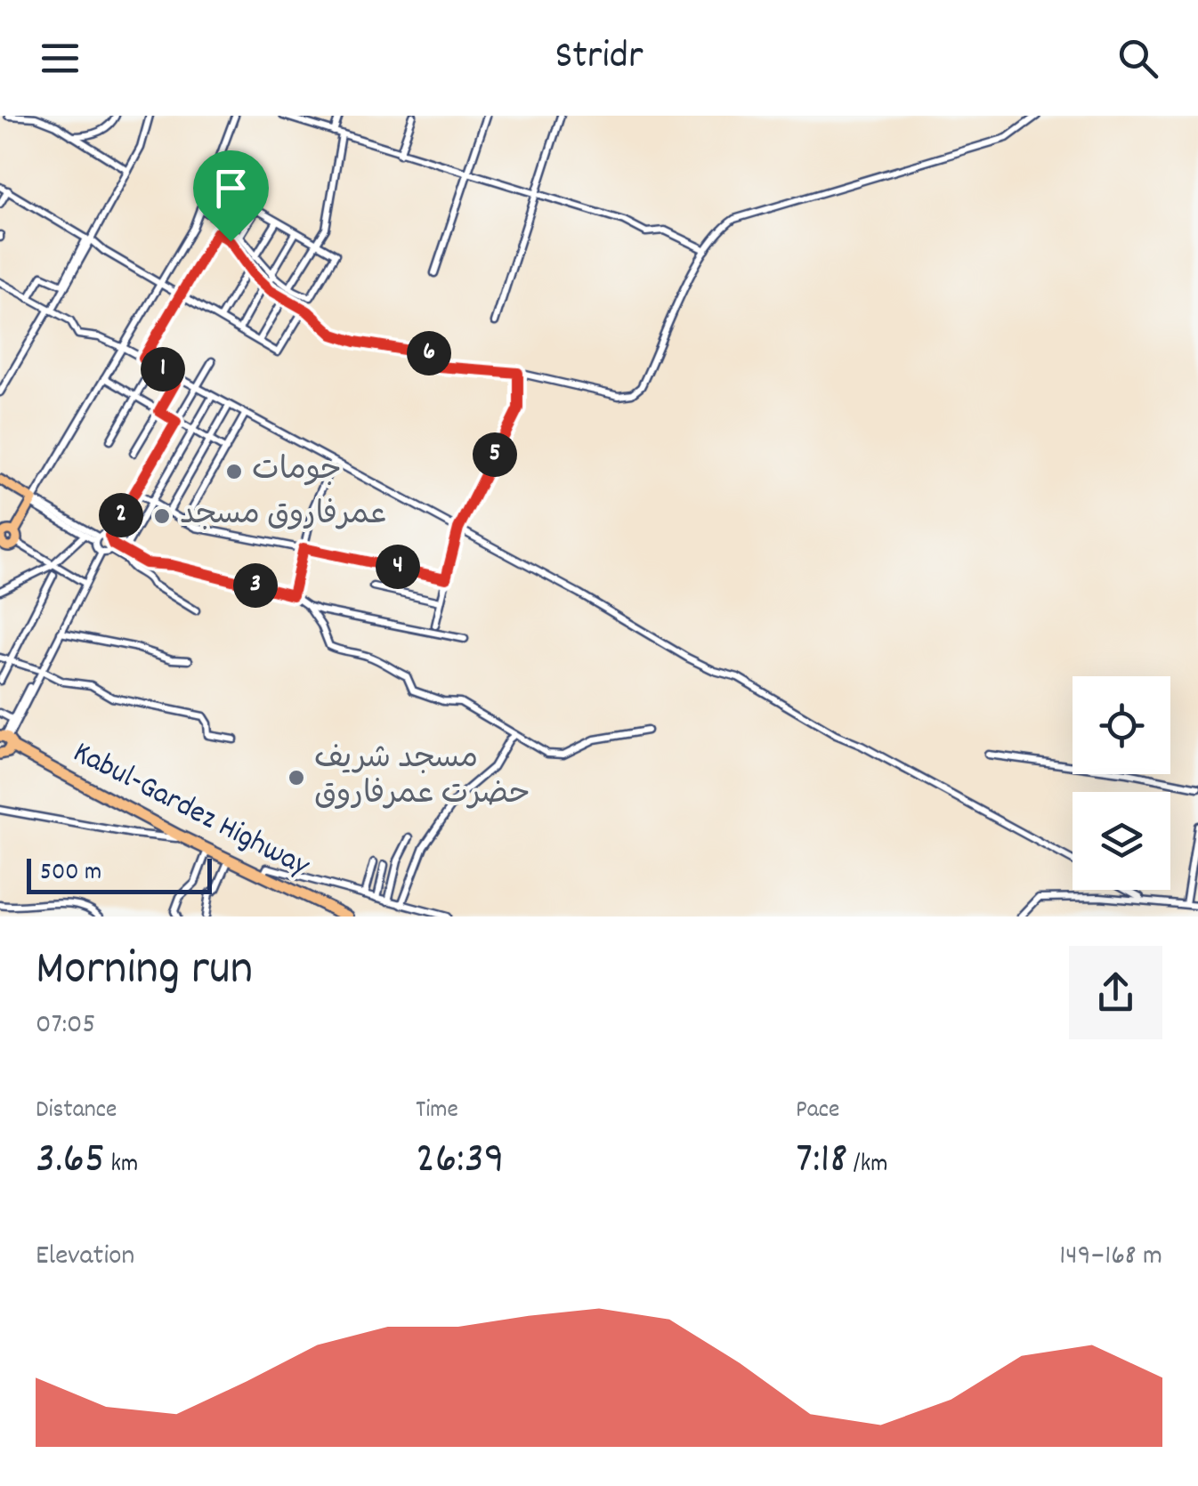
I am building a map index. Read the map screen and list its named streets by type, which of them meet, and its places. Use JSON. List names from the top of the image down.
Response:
{
  "streets": {
    "highway": ["Kabul-Gardez Highway"]
  },
  "places": ["جومات", "عمرفاروق مسجد", "مسجد شریف حضرت عمرفاروق"],
  "scale_bar": "500 m",
  "page": {
    "header": "Stridr",
    "pins": [
      "6",
      "1",
      "5",
      "2",
      "4",
      "3"
    ],
    "scale": "500 m",
    "heading": ["Morning run", "07:05"],
    "stats": [
      ["Distance", "3.65 km"],
      ["Time", "26:39"],
      ["Pace", "7:18 /km"]
    ],
    "chart": ["Elevation", "149–168 m"]
  }
}
